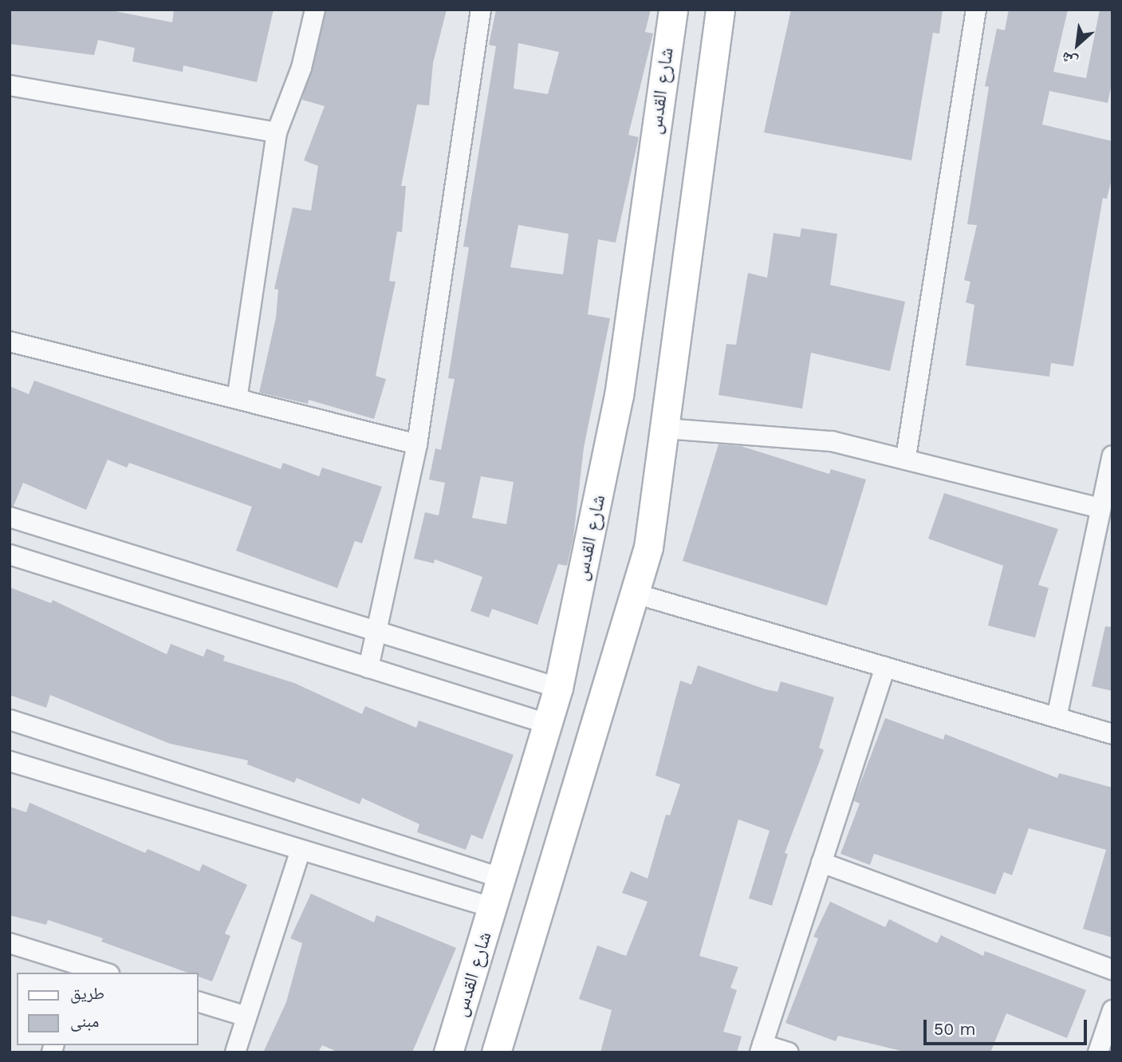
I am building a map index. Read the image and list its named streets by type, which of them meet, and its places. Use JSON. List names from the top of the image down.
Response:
{
  "streets": {
    "main road": ["شارع القدس"]
  },
  "legend": ["طريق", "مبنى"],
  "scale_bar": "50 m",
  "north": "bottom left"
}
